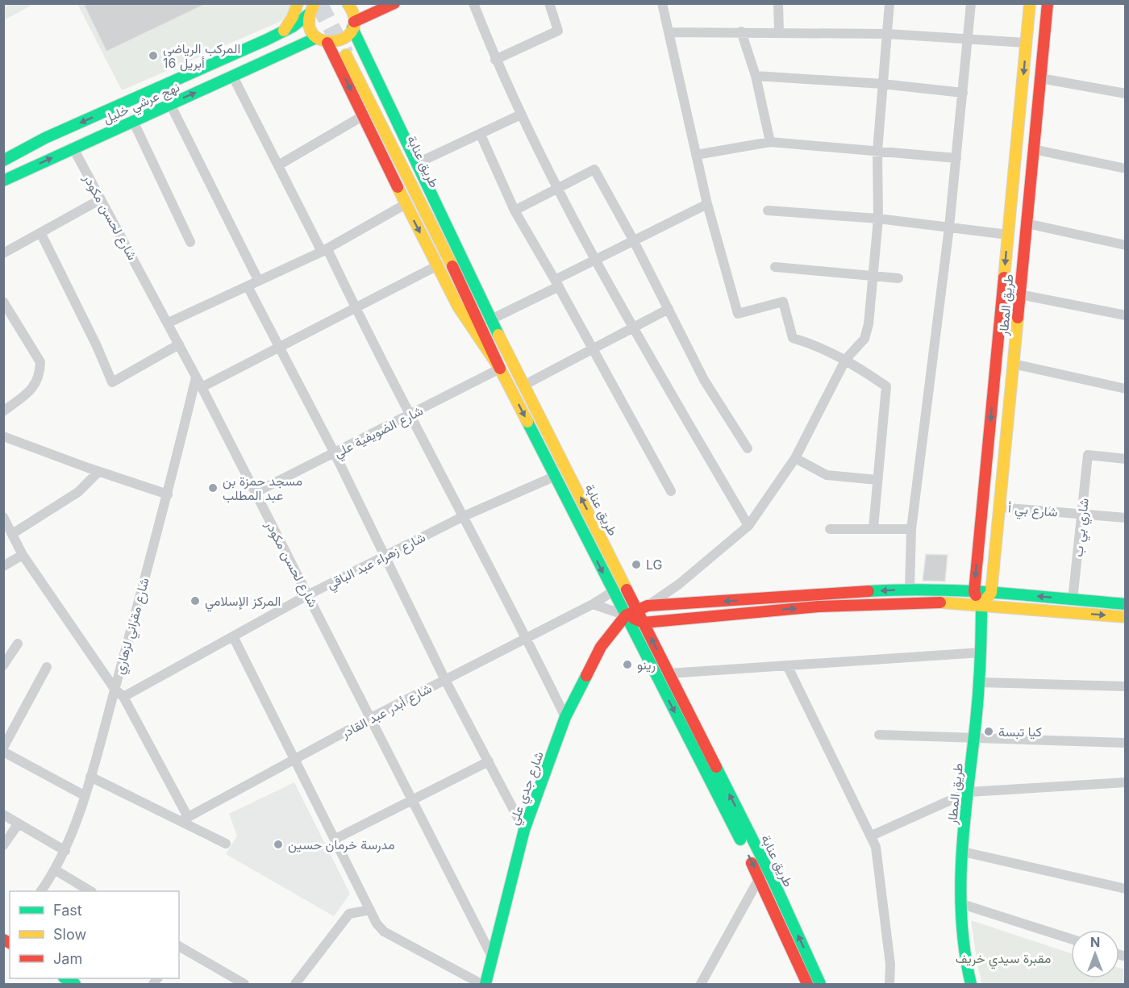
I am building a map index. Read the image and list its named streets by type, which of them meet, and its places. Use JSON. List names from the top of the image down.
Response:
{
  "streets": {
    "main road": [
      "نهج عرشي خليل",
      "طريق عنابة",
      "طريق المطار",
      "شارع جدي علي"
    ],
    "street": [
      "شارع لحسن مكودر",
      "شارع الضويفية علي",
      "شارع بي أ",
      "شاري بي ب",
      "شارع زهراء عبد الباقي",
      "شارع مقراني لزهاري",
      "شارع أبدر عبد القادر"
    ]
  },
  "crossings": [
    ["نهج عرشي خليل", "شارع لحسن مكودر"],
    ["طريق عنابة", "شارع الضويفية علي"],
    ["طريق عنابة", "شارع زهراء عبد الباقي"],
    ["طريق عنابة", "شارع أبدر عبد القادر"],
    ["طريق عنابة", "شارع جدي علي"],
    ["شارع لحسن مكودر", "شارع الضويفية علي"],
    ["شارع لحسن مكودر", "شارع زهراء عبد الباقي"],
    ["شارع لحسن مكودر", "شارع مقراني لزهاري"],
    ["شارع لحسن مكودر", "شارع أبدر عبد القادر"],
    ["شارع لحسن مكودر", "شارع جدي علي"],
    ["طريق المطار", "شارع بي أ"],
    ["شارع بي أ", "شاري بي ب"]
  ],
  "parks": ["مقبرة سيدي خريف"],
  "places": [
    "المركب الرياضي 16 أبريل",
    "مسجد حمزة بن عبد المطلب",
    "LG",
    "المركز الإسلامي",
    "رينو",
    "كيا تبسة",
    "مدرسة خرمان حسين"
  ],
  "legend": ["Fast", "Slow", "Jam"],
  "north": "top"
}
